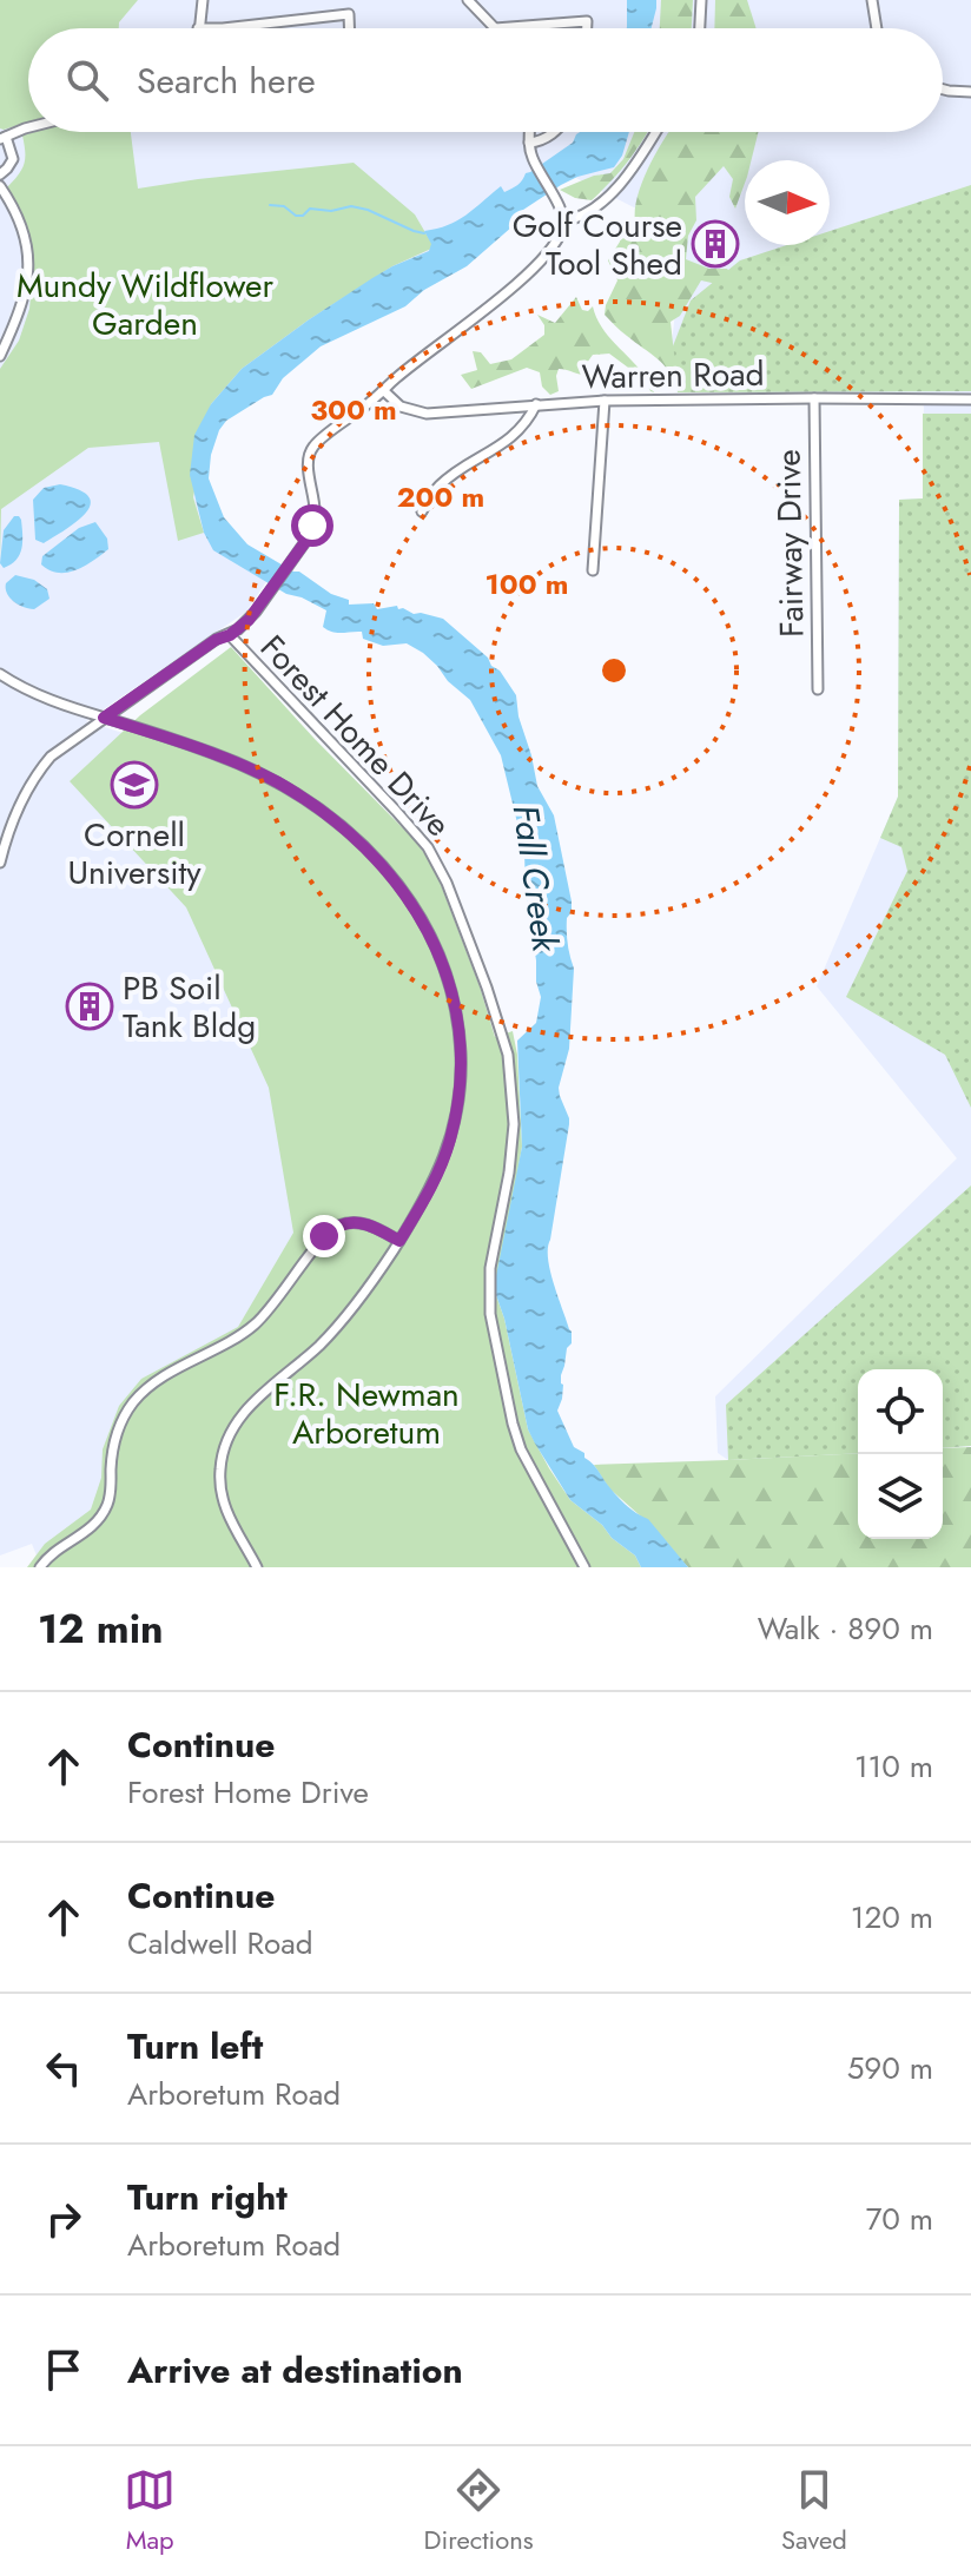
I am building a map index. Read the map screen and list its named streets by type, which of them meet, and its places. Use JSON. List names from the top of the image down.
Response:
{
  "streets": {
    "street": ["Warren Road", "Fairway Drive", "Forest Home Drive"]
  },
  "crossings": [
    ["Warren Road", "Fairway Drive"],
    ["Warren Road", "Forest Home Drive"]
  ],
  "water": ["Fall Creek"],
  "parks": ["Mundy Wildflower Garden", "F.R. Newman Arboretum"],
  "places": {
    "building": ["Golf Course Tool Shed", "PB Soil Tank Bldg"],
    "school or university": ["Cornell University"]
  },
  "north": "right",
  "page": {
    "search": "Search here",
    "heading": ["12 min", "Walk · 890 m"],
    "list": [
      ["Continue", "Forest Home Drive", "110 m"],
      ["Continue", "Caldwell Road", "120 m"],
      ["Turn left", "Arboretum Road", "590 m"],
      ["Turn right", "Arboretum Road", "70 m"],
      "Arrive at destination"
    ],
    "nav": ["Map", "Directions", "Saved"]
  },
  "rings": ["300 m", "200 m", "100 m"]
}
